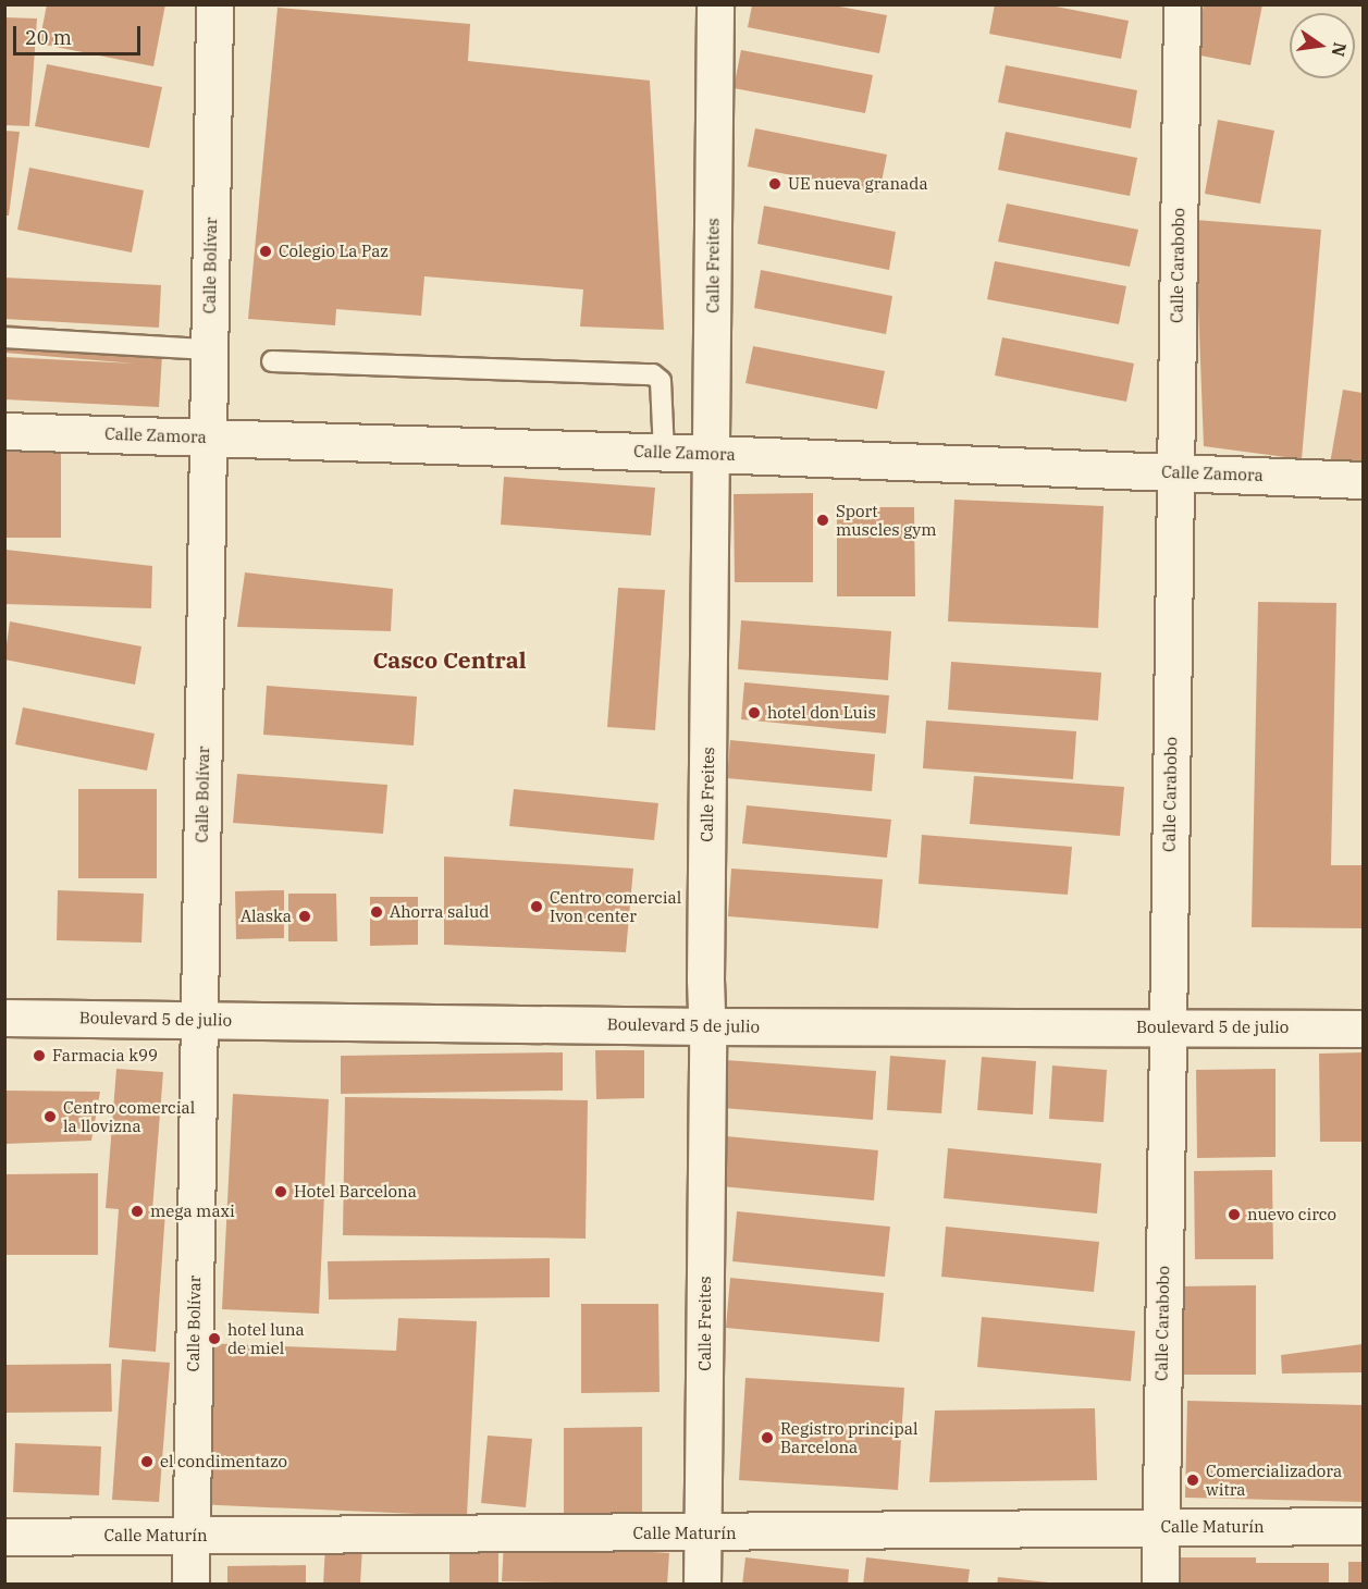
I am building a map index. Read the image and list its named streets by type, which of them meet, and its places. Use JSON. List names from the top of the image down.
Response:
{
  "streets": {
    "street": [
      "Calle Bolívar",
      "Calle Freites",
      "Calle Carabobo",
      "Calle Zamora",
      "Boulevard 5 de julio",
      "Calle Maturín"
    ]
  },
  "crossings": [
    ["Calle Bolívar", "Calle Zamora"],
    ["Calle Bolívar", "Boulevard 5 de julio"],
    ["Calle Bolívar", "Calle Maturín"],
    ["Calle Freites", "Calle Zamora"],
    ["Calle Freites", "Boulevard 5 de julio"],
    ["Calle Freites", "Calle Maturín"],
    ["Calle Carabobo", "Calle Zamora"],
    ["Calle Carabobo", "Boulevard 5 de julio"],
    ["Calle Carabobo", "Calle Maturín"]
  ],
  "districts": ["Casco Central"],
  "places": [
    "UE nueva granada",
    "Colegio La Paz",
    "Sport muscles gym",
    "hotel don Luis",
    "Centro comercial Ivon center",
    "Ahorra salud",
    "Alaska",
    "Farmacia k99",
    "Centro comercial la llovizna",
    "Hotel Barcelona",
    "mega maxi",
    "nuevo circo",
    "hotel luna de miel",
    "Registro principal Barcelona",
    "el condimentazo",
    "Comercializadora witra"
  ],
  "scale_bar": "20 m",
  "north": "right"
}
